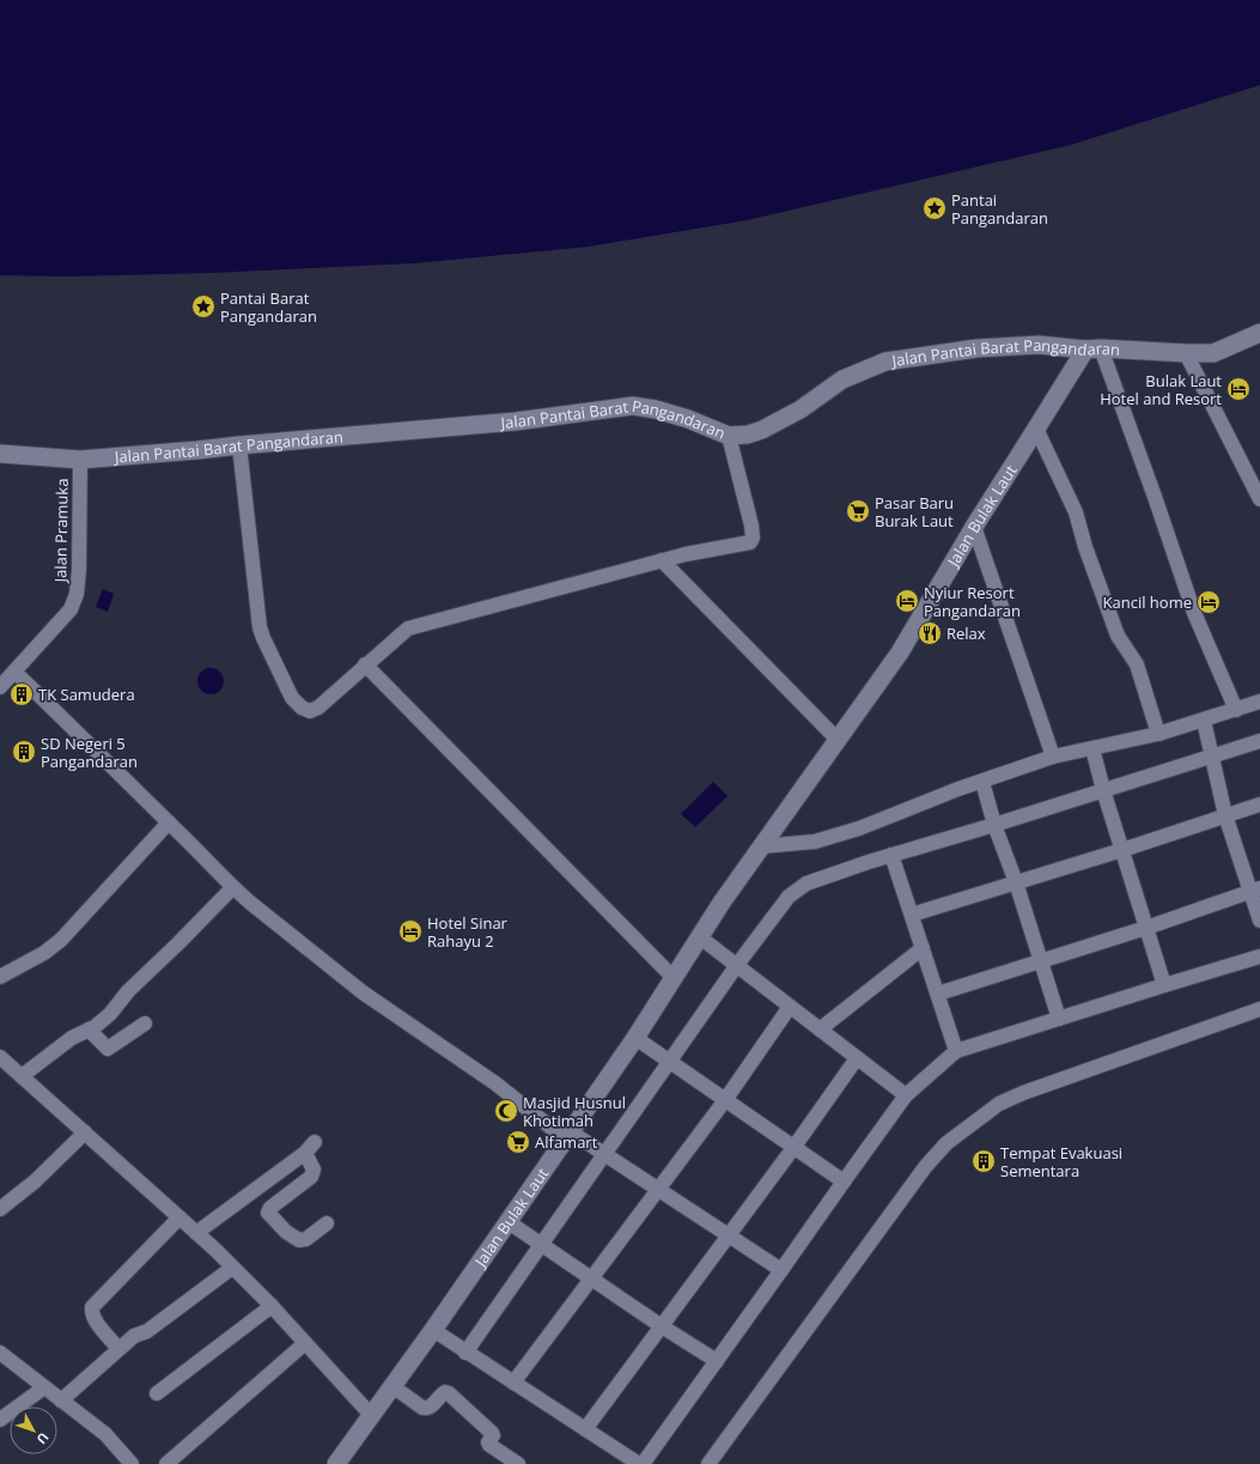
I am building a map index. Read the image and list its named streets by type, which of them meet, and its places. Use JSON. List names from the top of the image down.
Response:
{
  "streets": {
    "street": ["Jalan Pantai Barat Pangandaran", "Jalan Bulak Laut", "Jalan Pramuka"]
  },
  "crossings": [
    ["Jalan Pantai Barat Pangandaran", "Jalan Bulak Laut"],
    ["Jalan Pantai Barat Pangandaran", "Jalan Pramuka"]
  ],
  "places": {
    "place": ["Pantai Pangandaran", "Pantai Barat Pangandaran"],
    "hotel": [
      "Bulak Laut Hotel and Resort",
      "Nyiur Resort Pangandaran",
      "Kancil home",
      "Hotel Sinar Rahayu 2"
    ],
    "supermarket": ["Pasar Baru Burak Laut", "Alfamart"],
    "restaurant": ["Relax"],
    "building": ["TK Samudera", "SD Negeri 5 Pangandaran", "Tempat Evakuasi Sementara"],
    "mosque": ["Masjid Husnul Khotimah"]
  },
  "north": "bottom right"
}
